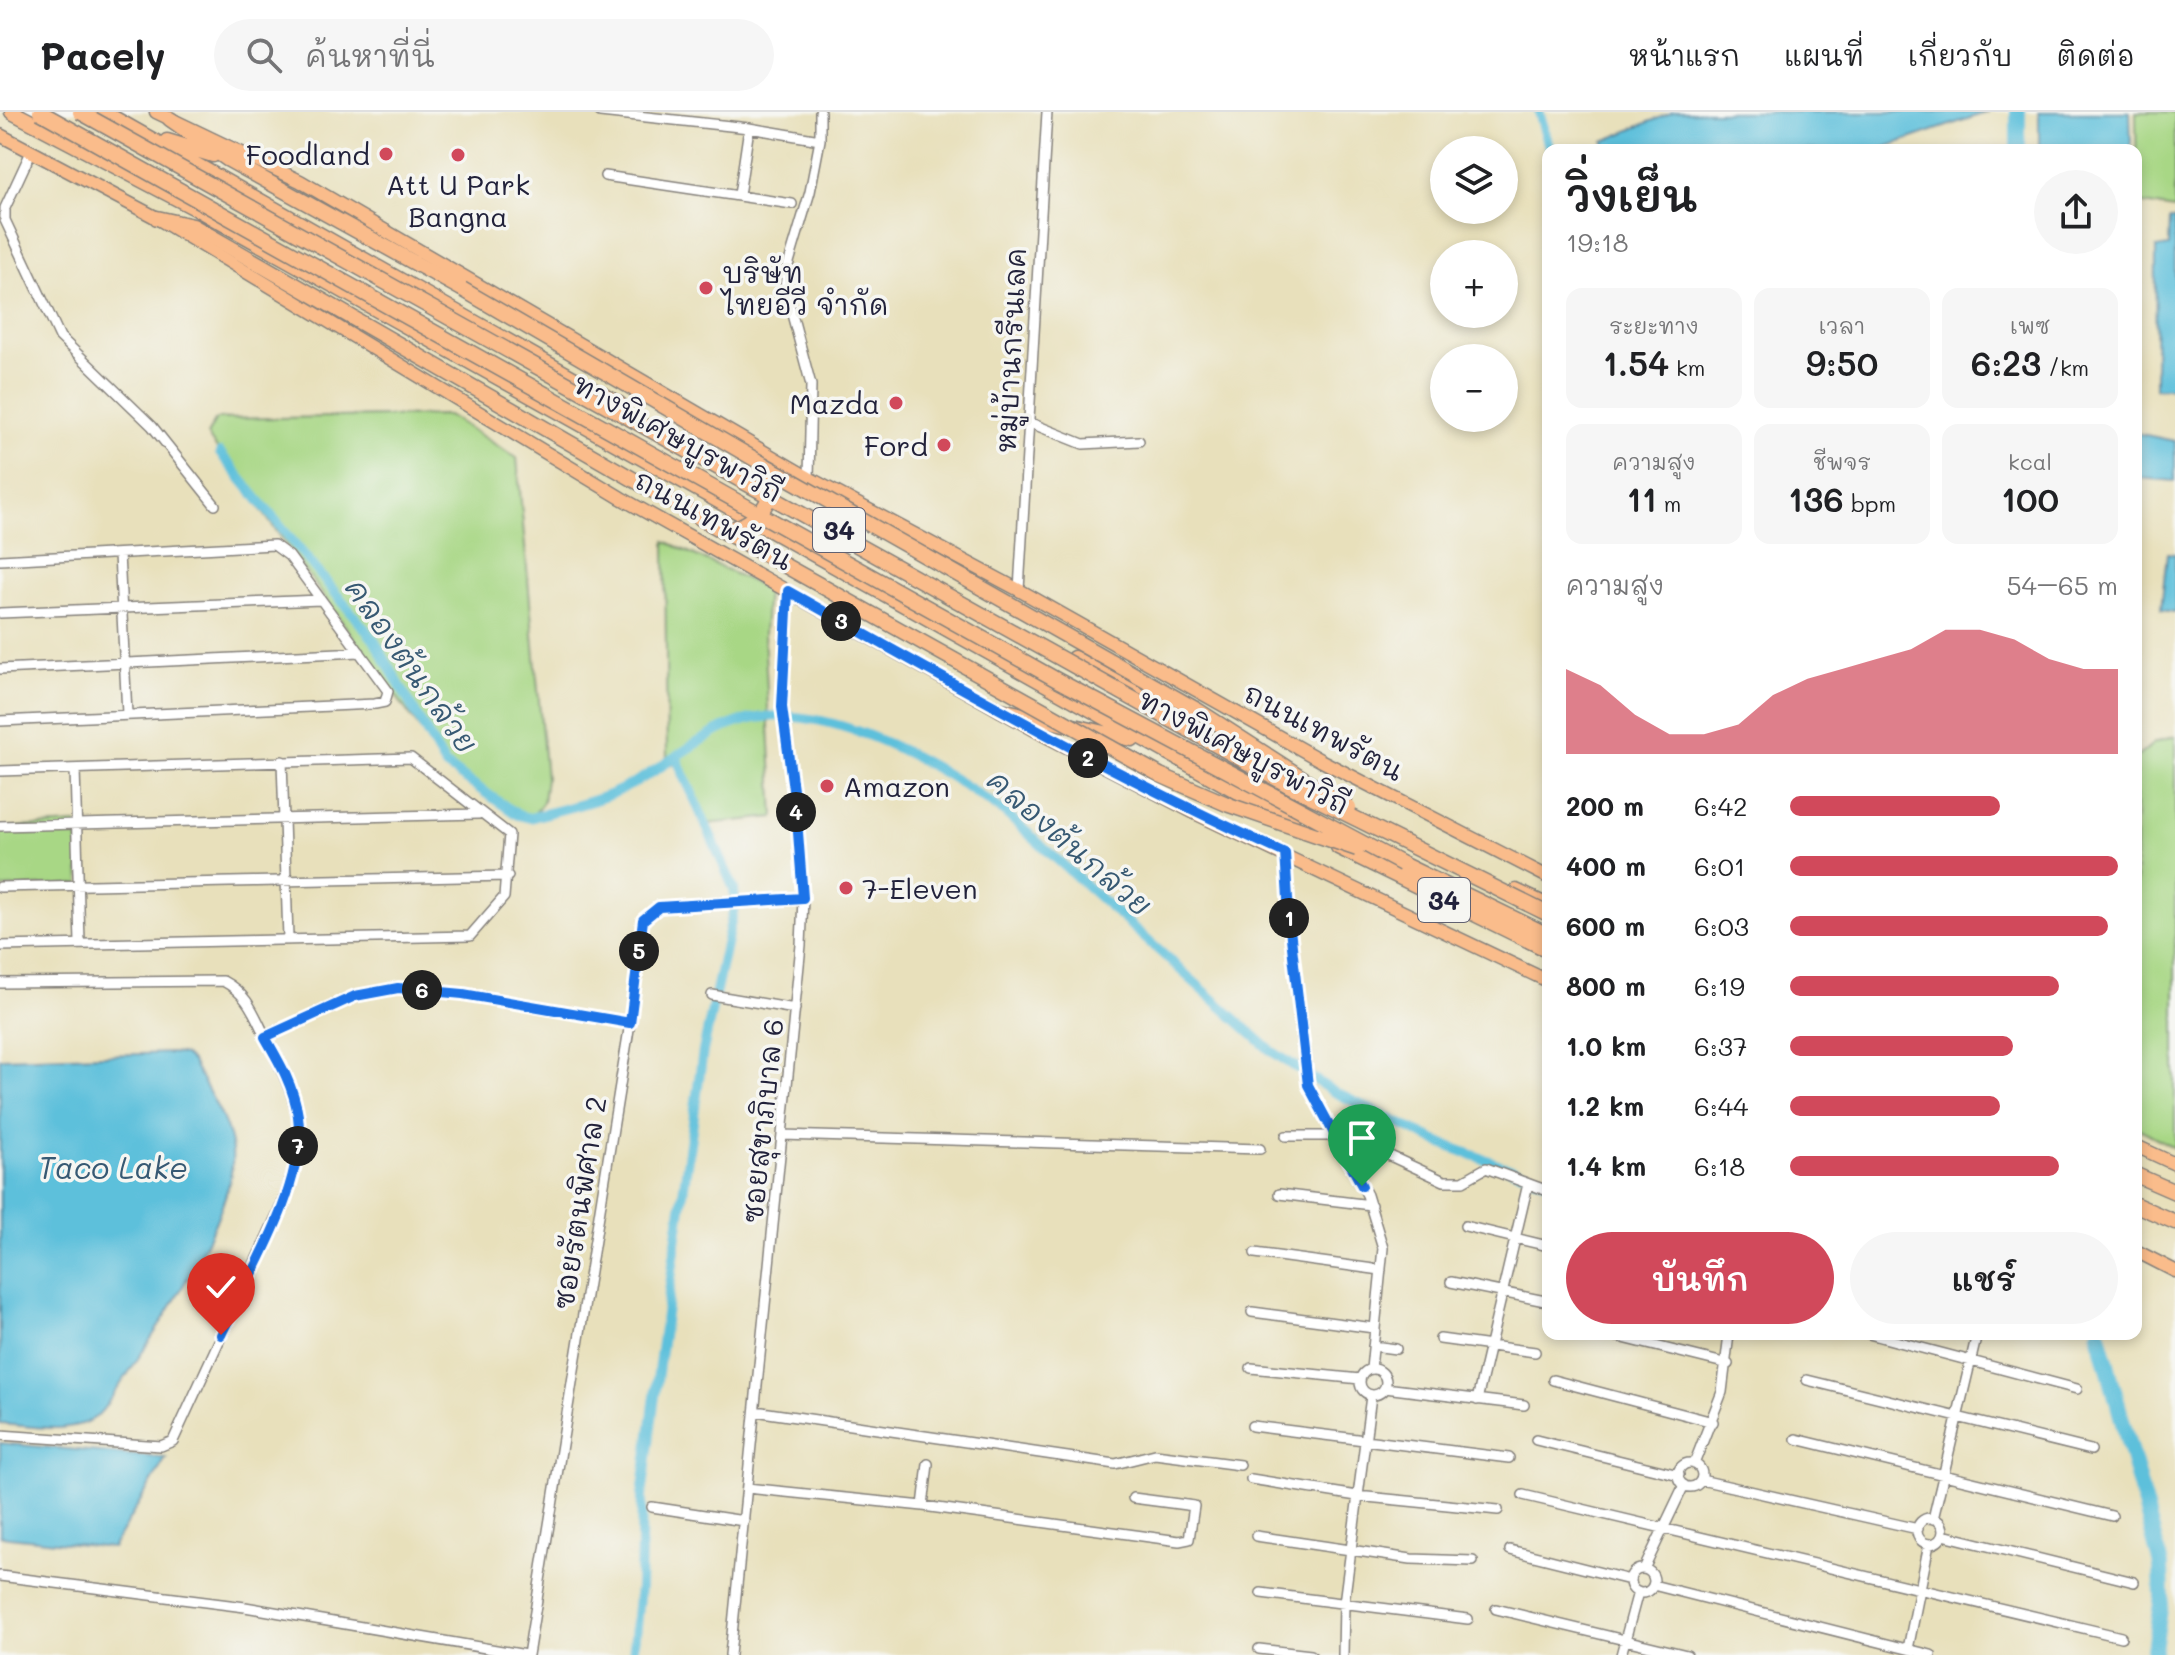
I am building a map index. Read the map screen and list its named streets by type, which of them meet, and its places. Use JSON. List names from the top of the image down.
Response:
{
  "streets": {
    "highway": ["ทางพิเศษบูรพาวิถี", "ถนนเทพรัตน", "34"],
    "street": ["หมู่บ้านกรีนเลค", "ซอยสุขาภิบาล 6", "ซอยรัตนพิศาล 2"]
  },
  "crossings": [
    ["หมู่บ้านกรีนเลค", "ถนนเทพรัตน"],
    ["ถนนเทพรัตน", "ซอยสุขาภิบาล 6"],
    ["ซอยสุขาภิบาล 6", "ซอยรัตนพิศาล 2"]
  ],
  "water": ["คลองต้นกล้วย", "Taco Lake"],
  "places": [
    "Foodland",
    "Att U Park Bangna",
    "บริษัท ไทยอีวี จำกัด",
    "Mazda",
    "Ford",
    "Amazon",
    "7-Eleven"
  ],
  "page": {
    "header": "Pacely",
    "search": "ค้นหาที่นี่",
    "nav": [
      "หน้าแรก",
      "แผนที่",
      "เกี่ยวกับ",
      "ติดต่อ"
    ],
    "map_buttons": ["+", "−"],
    "heading": ["วิ่งเย็น", "19:18"],
    "stats": [
      ["ระยะทาง", "1.54 km"],
      ["เวลา", "9:50"],
      ["เพซ", "6:23 /km"],
      ["ความสูง", "11 m"],
      ["ชีพจร", "136 bpm"],
      ["kcal", "100"]
    ],
    "chart": ["ความสูง", "54–65 m"],
    "pins": [
      "3",
      "2",
      "4",
      "1",
      "5",
      "6",
      "7"
    ],
    "list": [
      {
        "name": "200 m",
        "note": "6:42"
      },
      {
        "name": "400 m",
        "note": "6:01"
      },
      {
        "name": "600 m",
        "note": "6:03"
      },
      {
        "name": "800 m",
        "note": "6:19"
      },
      {
        "name": "1.0 km",
        "note": "6:37"
      },
      {
        "name": "1.2 km",
        "note": "6:44"
      },
      {
        "name": "1.4 km",
        "note": "6:18"
      }
    ],
    "buttons": ["บันทึก", "แชร์"]
  }
}
